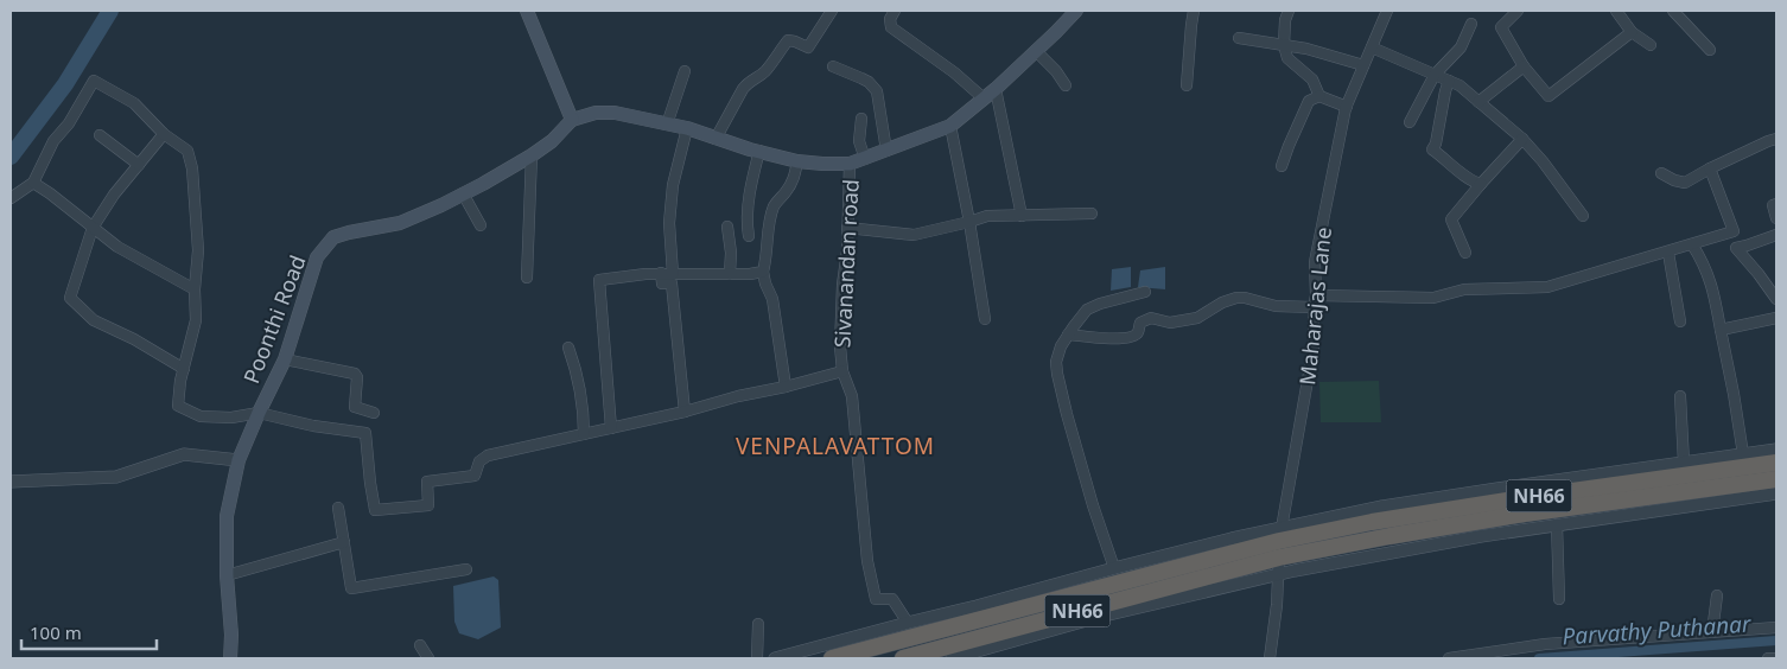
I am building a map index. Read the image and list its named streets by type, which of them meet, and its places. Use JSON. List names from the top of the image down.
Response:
{
  "streets": {
    "highway": ["NH66"],
    "main road": ["Poonthi Road"],
    "street": ["Sivanandan road", "Maharajas Lane"]
  },
  "crossings": [
    ["Maharajas Lane", "NH66"]
  ],
  "districts": ["VENPALAVATTOM"],
  "water": ["Parvathy Puthanar"],
  "scale_bar": "100 m"
}
